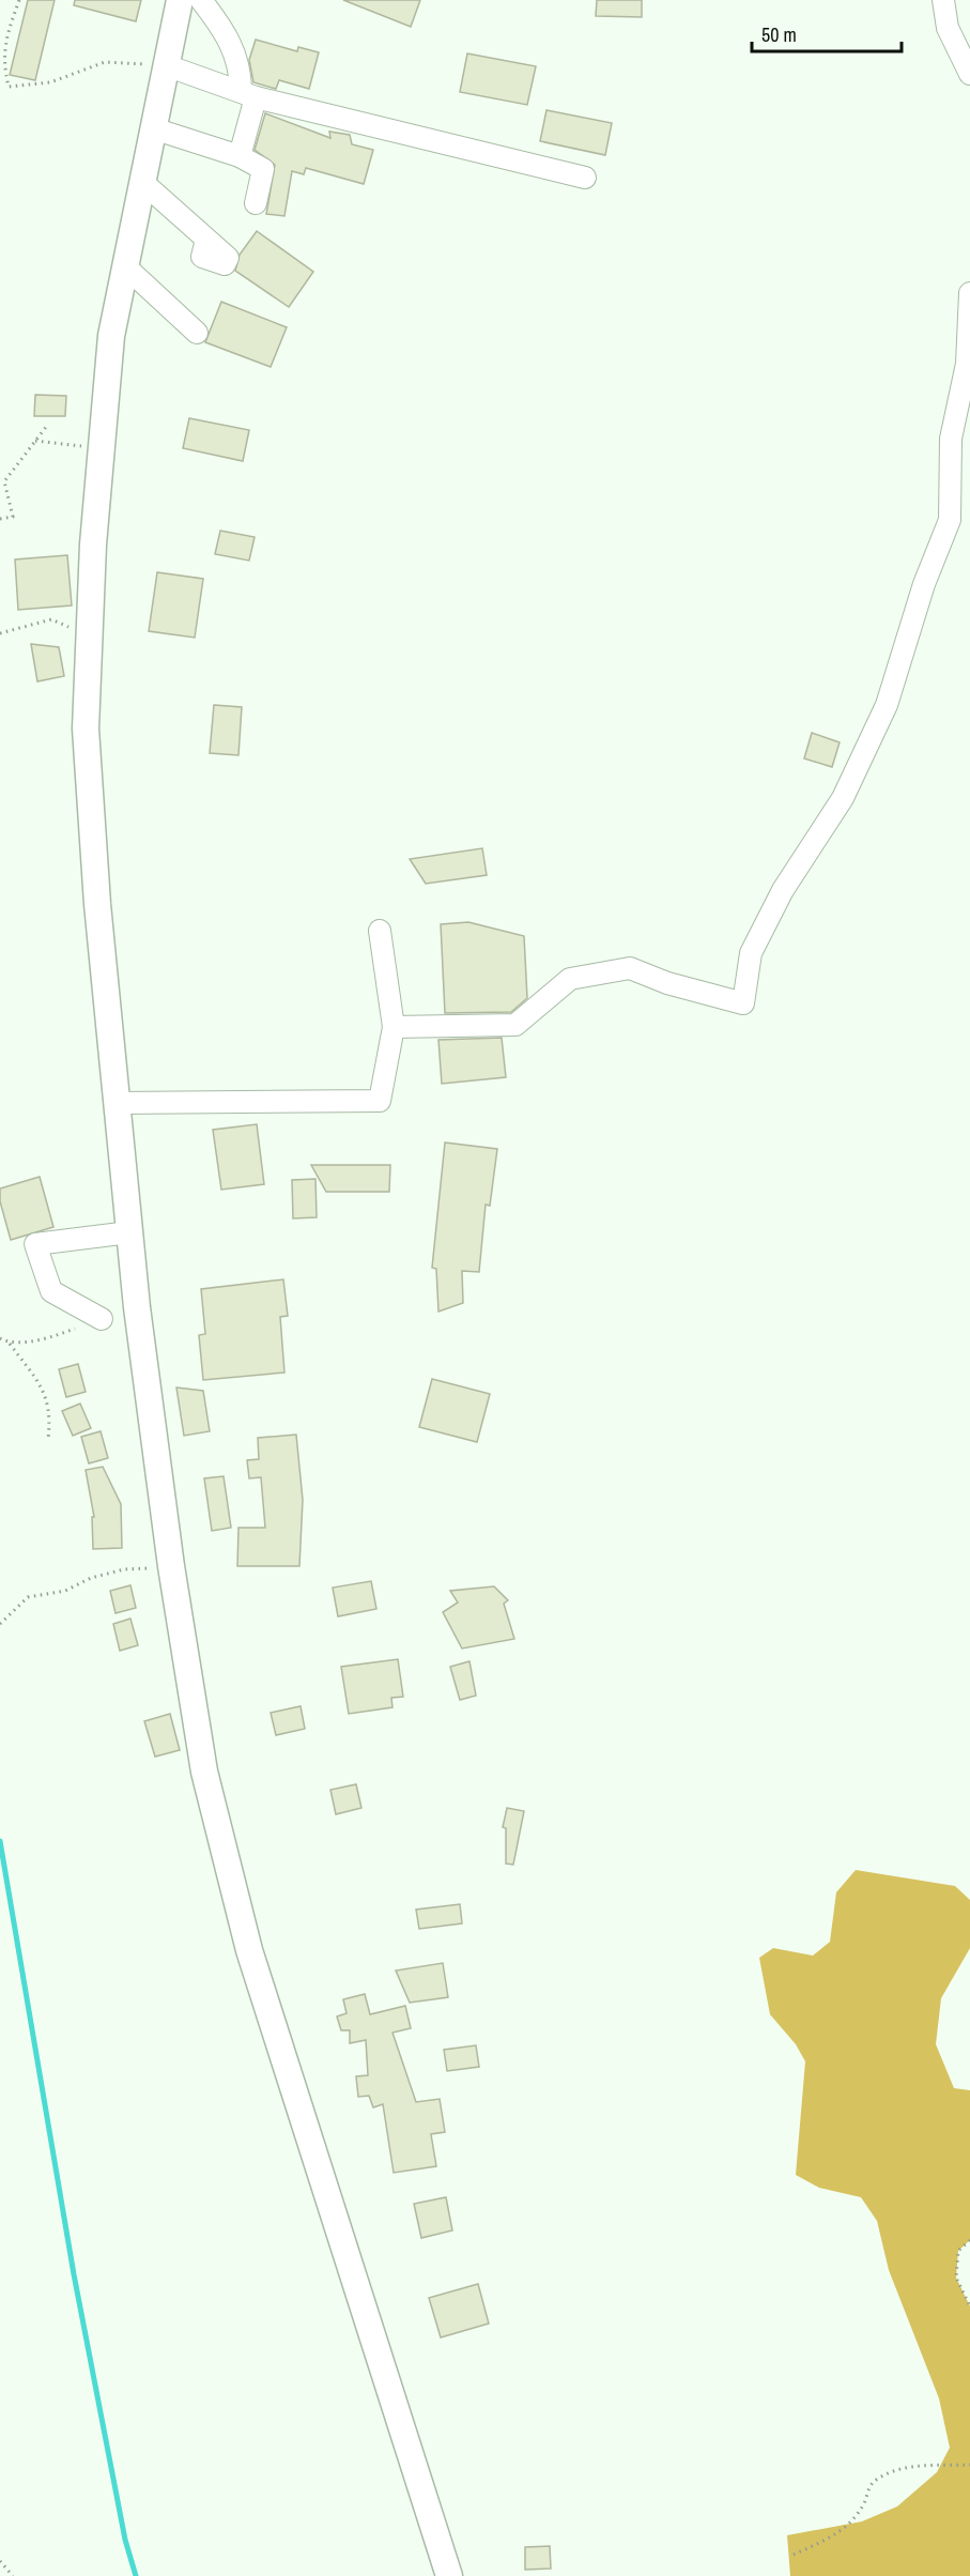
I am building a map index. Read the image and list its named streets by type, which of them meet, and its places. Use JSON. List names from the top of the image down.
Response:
{
  "scale_bar": "50 m"
}
